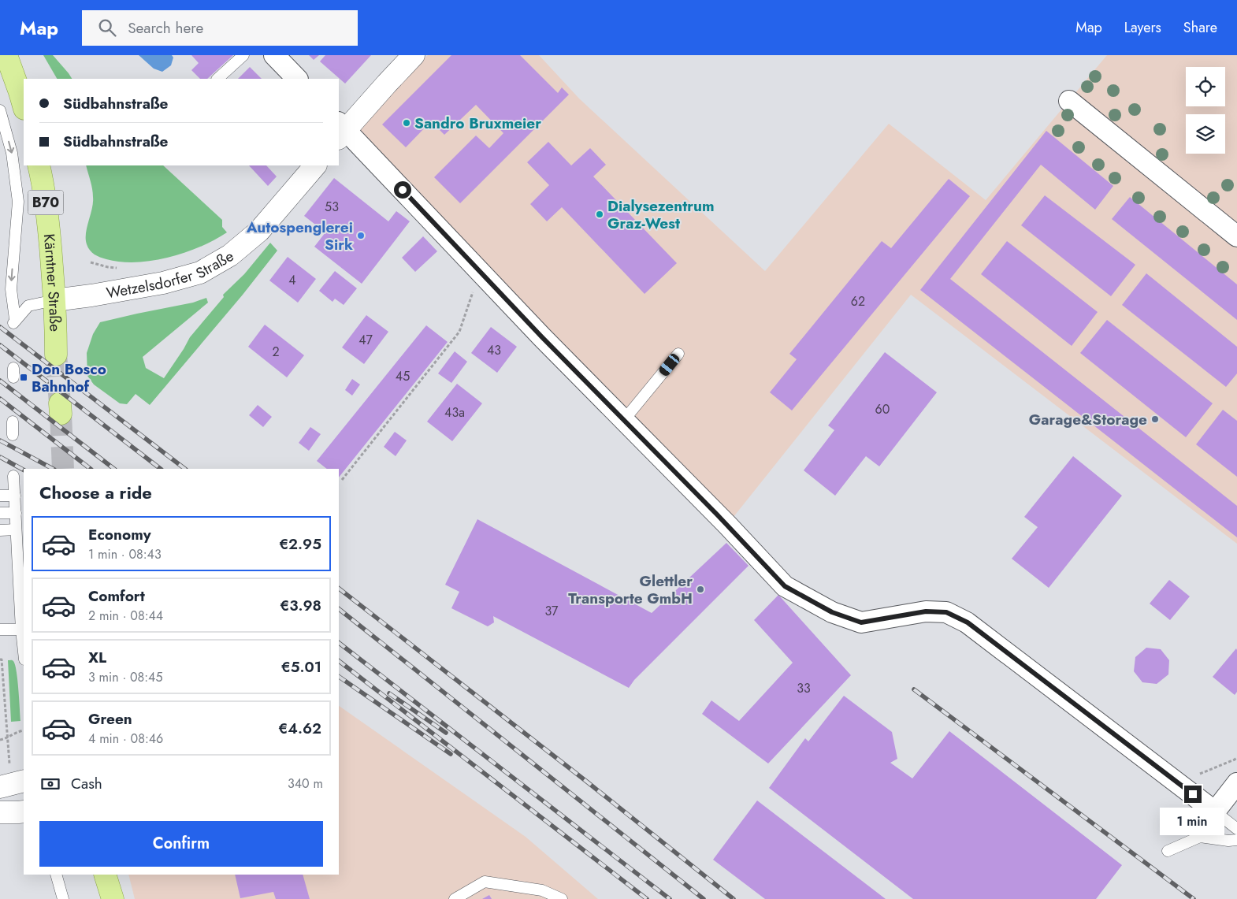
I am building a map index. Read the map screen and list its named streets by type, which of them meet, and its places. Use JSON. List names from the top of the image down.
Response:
{
  "streets": {
    "main road": ["B70", "Wetzelsdorfer Straße", "Kärntner Straße"]
  },
  "crossings": [
    ["Wetzelsdorfer Straße", "Kärntner Straße"]
  ],
  "places": {
    "other": [
      "Sandro Bruxmeier",
      "Dialysezentrum Graz-West",
      "Autospenglerei Sirk",
      "Garage&Storage",
      "Glettler Transporte GmbH"
    ],
    "transit": ["Don Bosco Bahnhof"]
  },
  "house_numbers": [
    "53",
    "4",
    "62",
    "47",
    "43",
    "2",
    "45",
    "60",
    "43a",
    "37",
    "33"
  ],
  "page": {
    "header": "Map",
    "search": "Search here",
    "nav": ["Map", "Layers", "Share"],
    "banner": ["Südbahnstraße", "Südbahnstraße"],
    "heading": "Choose a ride",
    "list": [
      {
        "name": "Economy",
        "note": "1 min · 08:43",
        "value": "€2.95"
      },
      {
        "name": "Comfort",
        "note": "2 min · 08:44",
        "value": "€3.98"
      },
      {
        "name": "XL",
        "note": "3 min · 08:45",
        "value": "€5.01"
      },
      {
        "name": "Green",
        "note": "4 min · 08:46",
        "value": "€4.62"
      }
    ],
    "pay": ["Cash", "340 m"],
    "bubble": "1 min",
    "buttons": "Confirm"
  }
}
